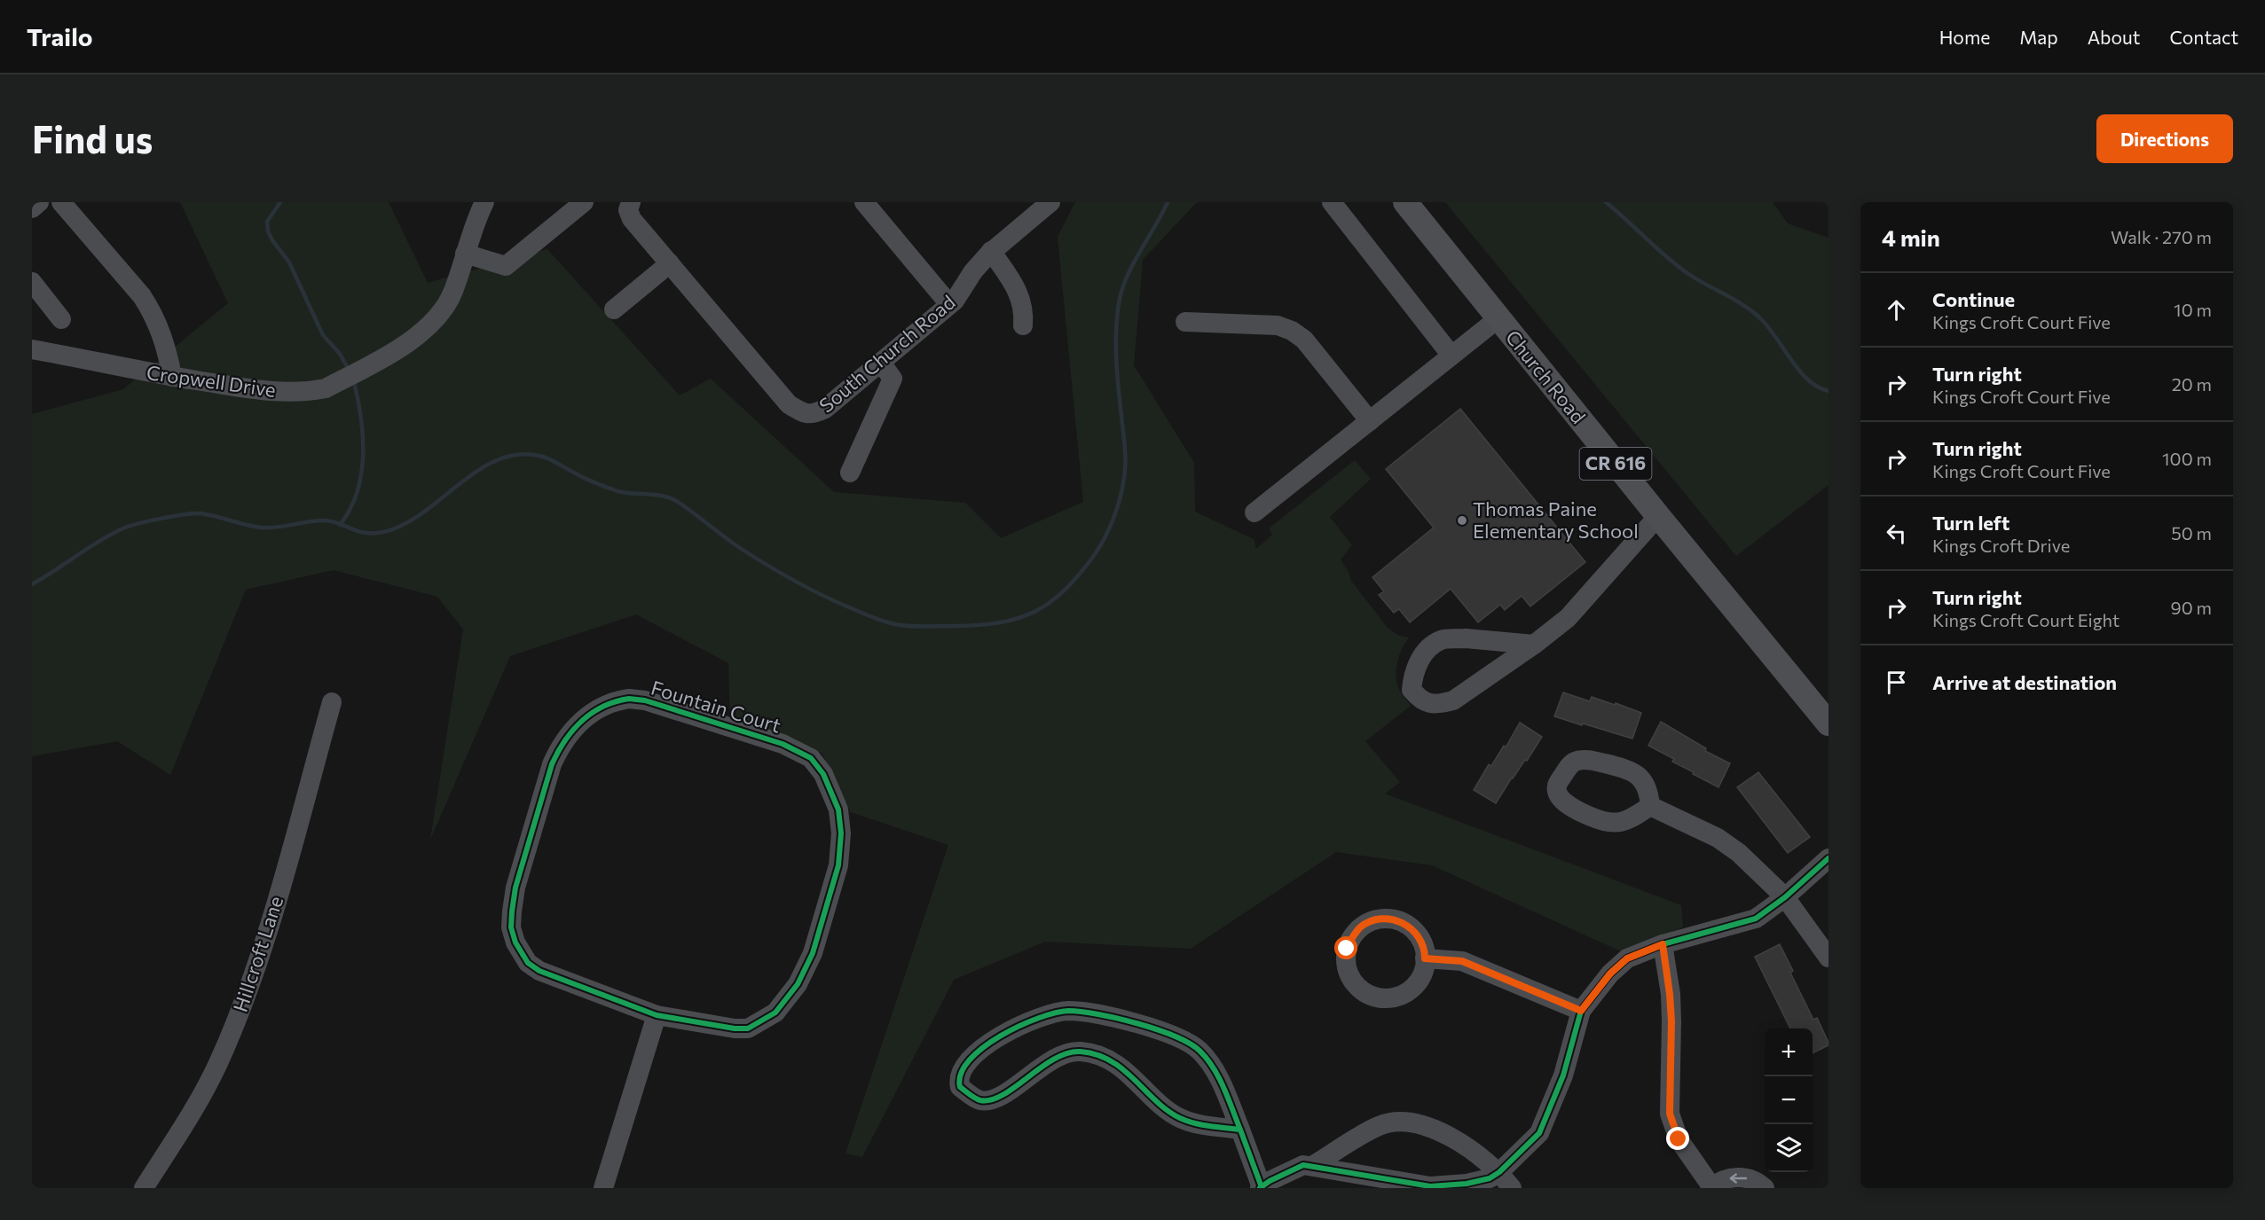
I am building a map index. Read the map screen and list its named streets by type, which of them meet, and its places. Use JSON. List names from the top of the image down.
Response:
{
  "streets": {
    "main road": ["Church Road", "CR 616"],
    "street": [
      "South Church Road",
      "Cropwell Drive",
      "Fountain Court",
      "Hillcroft Lane"
    ]
  },
  "places": ["Thomas Paine Elementary School"],
  "page": {
    "header": "Trailo",
    "nav": [
      "Home",
      "Map",
      "About",
      "Contact"
    ],
    "buttons": "Directions",
    "title": "Find us",
    "heading": ["4 min", "Walk · 270 m"],
    "list": [
      ["Continue", "Kings Croft Court Five", "10 m"],
      ["Turn right", "Kings Croft Court Five", "20 m"],
      ["Turn right", "Kings Croft Court Five", "100 m"],
      ["Turn left", "Kings Croft Drive", "50 m"],
      ["Turn right", "Kings Croft Court Eight", "90 m"],
      "Arrive at destination"
    ],
    "map_buttons": ["+", "−"]
  }
}
